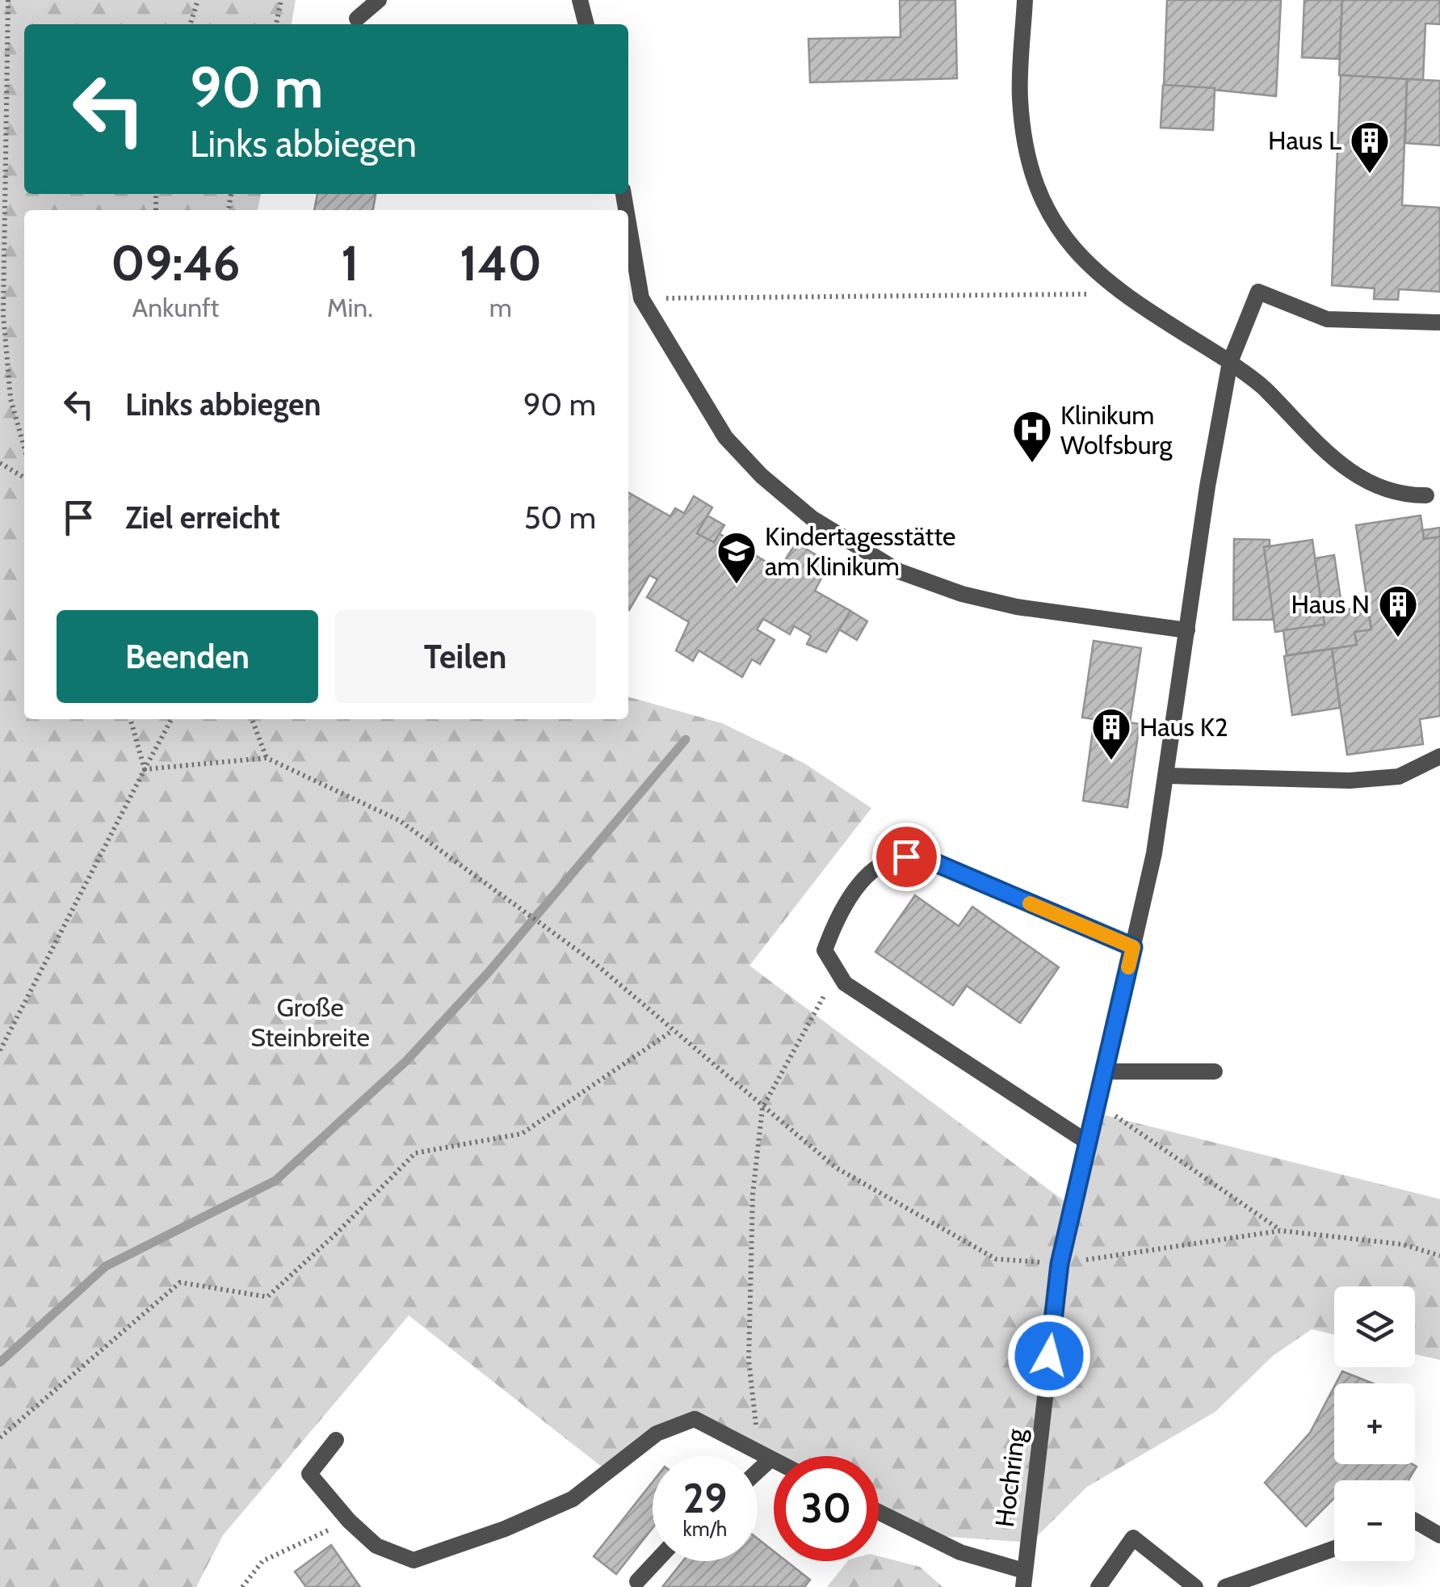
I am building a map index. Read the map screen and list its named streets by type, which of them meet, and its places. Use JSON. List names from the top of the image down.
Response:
{
  "streets": {
    "street": ["Hochring"]
  },
  "parks": ["Große Steinbreite"],
  "places": {
    "building": ["Haus L", "Haus N", "Haus K2"],
    "hospital": ["Klinikum Wolfsburg"],
    "school or university": ["Kindertagesstätte am Klinikum"]
  },
  "page": {
    "turn": ["90 m", "Links abbiegen"],
    "eta": [
      "09:46",
      "Ankunft",
      "1",
      "Min.",
      "140",
      "m"
    ],
    "list": [
      {
        "name": "Links abbiegen",
        "value": "90 m"
      },
      {
        "name": "Ziel erreicht",
        "value": "50 m"
      }
    ],
    "buttons": ["Beenden", "Teilen"],
    "map_buttons": ["+", "−"],
    "speed": "29 km/h",
    "limit": "30"
  }
}
